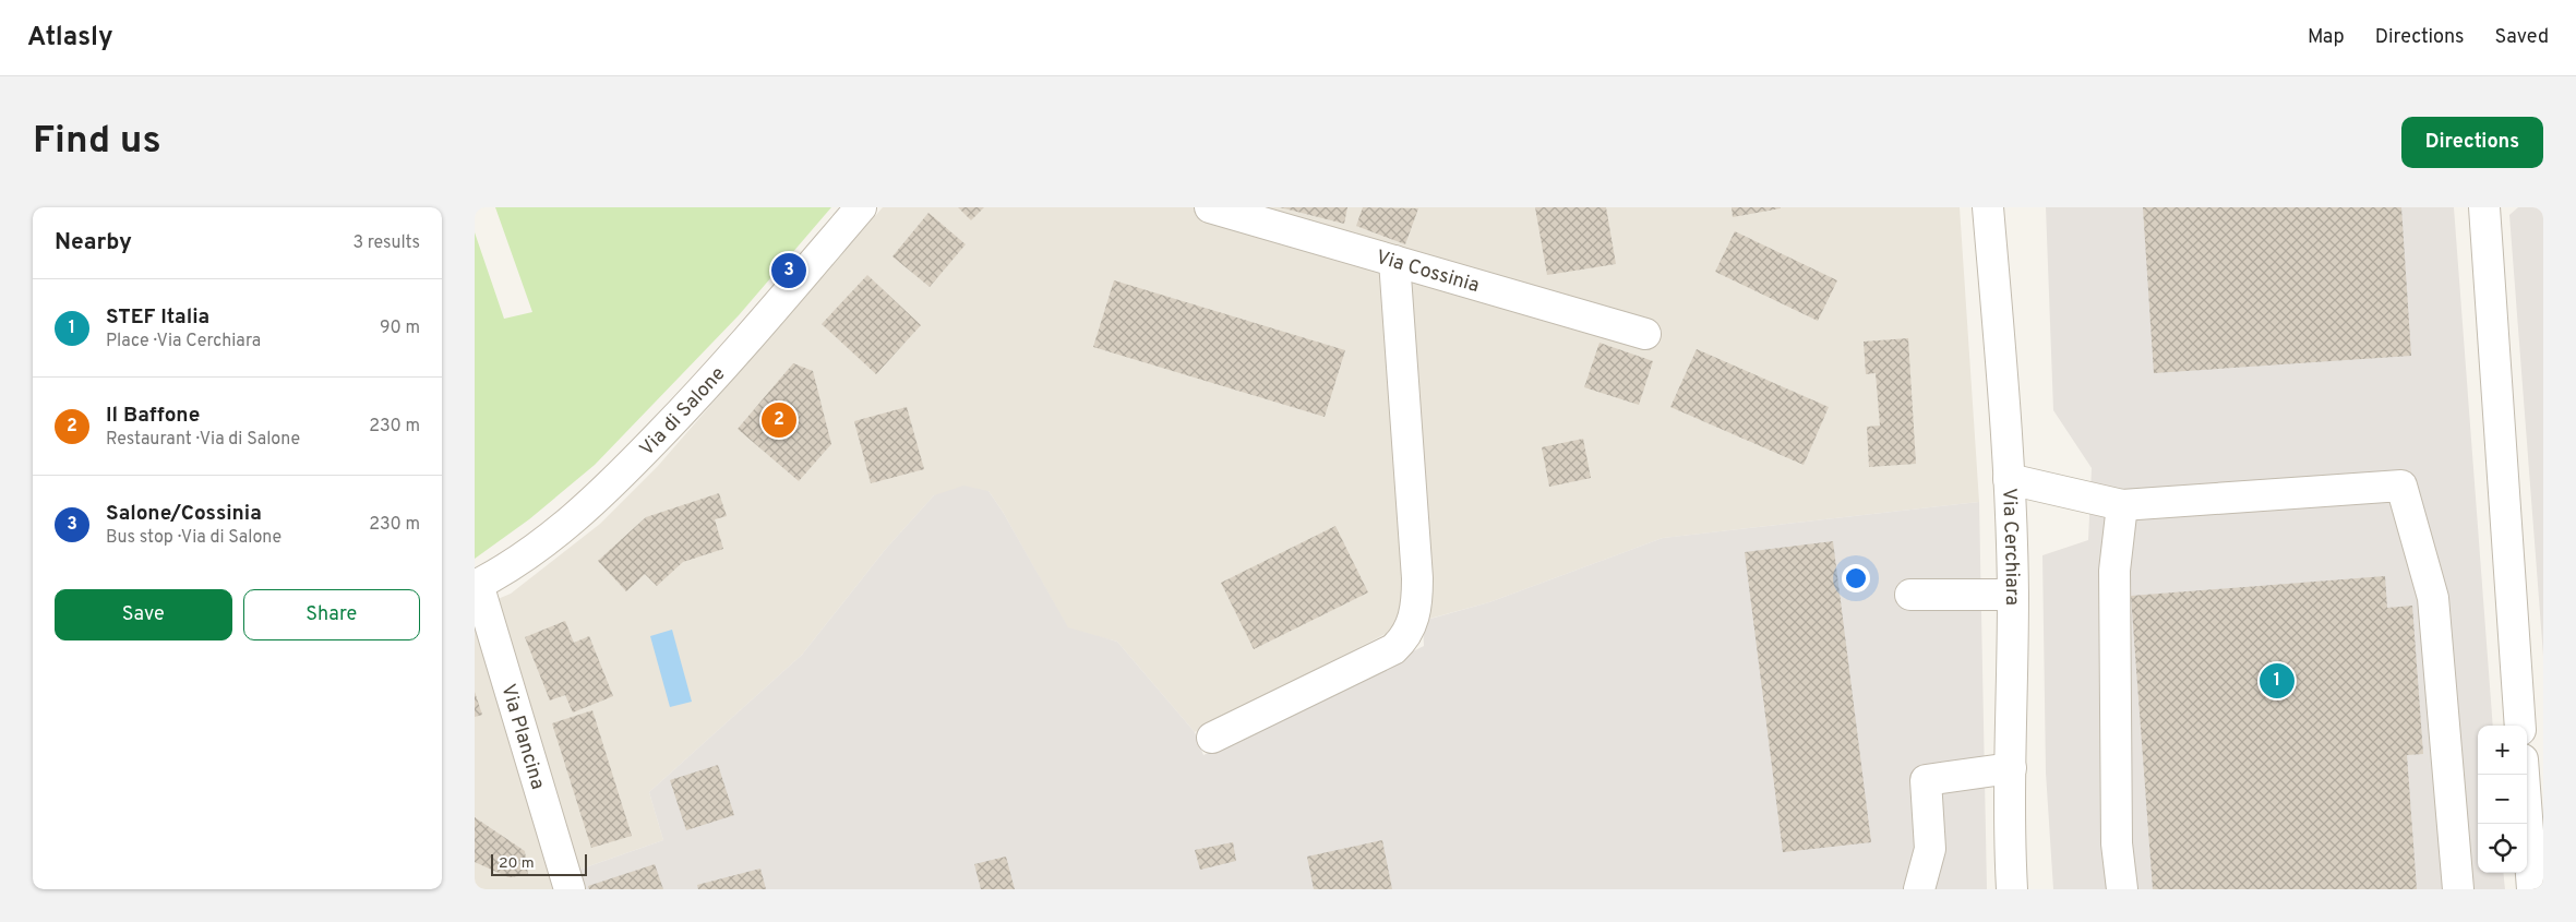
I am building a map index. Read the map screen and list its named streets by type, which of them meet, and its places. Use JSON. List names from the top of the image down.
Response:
{
  "streets": {
    "street": [
      "Via Cossinia",
      "Via di Salone",
      "Via Cerchiara",
      "Via Plancina"
    ]
  },
  "crossings": [
    ["Via di Salone", "Via Plancina"]
  ],
  "scale_bar": "20 m",
  "page": {
    "header": "Atlasly",
    "nav": ["Map", "Directions", "Saved"],
    "buttons": [
      "Directions",
      ["Save", "Share"]
    ],
    "title": "Find us",
    "heading": ["Nearby", "3 results"],
    "pins": ["3", "2", "1"],
    "list": [
      {
        "mark": "1",
        "name": "STEF Italia",
        "note": "Place · Via Cerchiara",
        "value": "90 m"
      },
      {
        "mark": "2",
        "name": "Il Baffone",
        "note": "Restaurant · Via di Salone",
        "value": "230 m"
      },
      {
        "mark": "3",
        "name": "Salone/Cossinia",
        "note": "Bus stop · Via di Salone",
        "value": "230 m"
      }
    ],
    "map_buttons": ["+", "−"],
    "scale": "20 m"
  }
}
